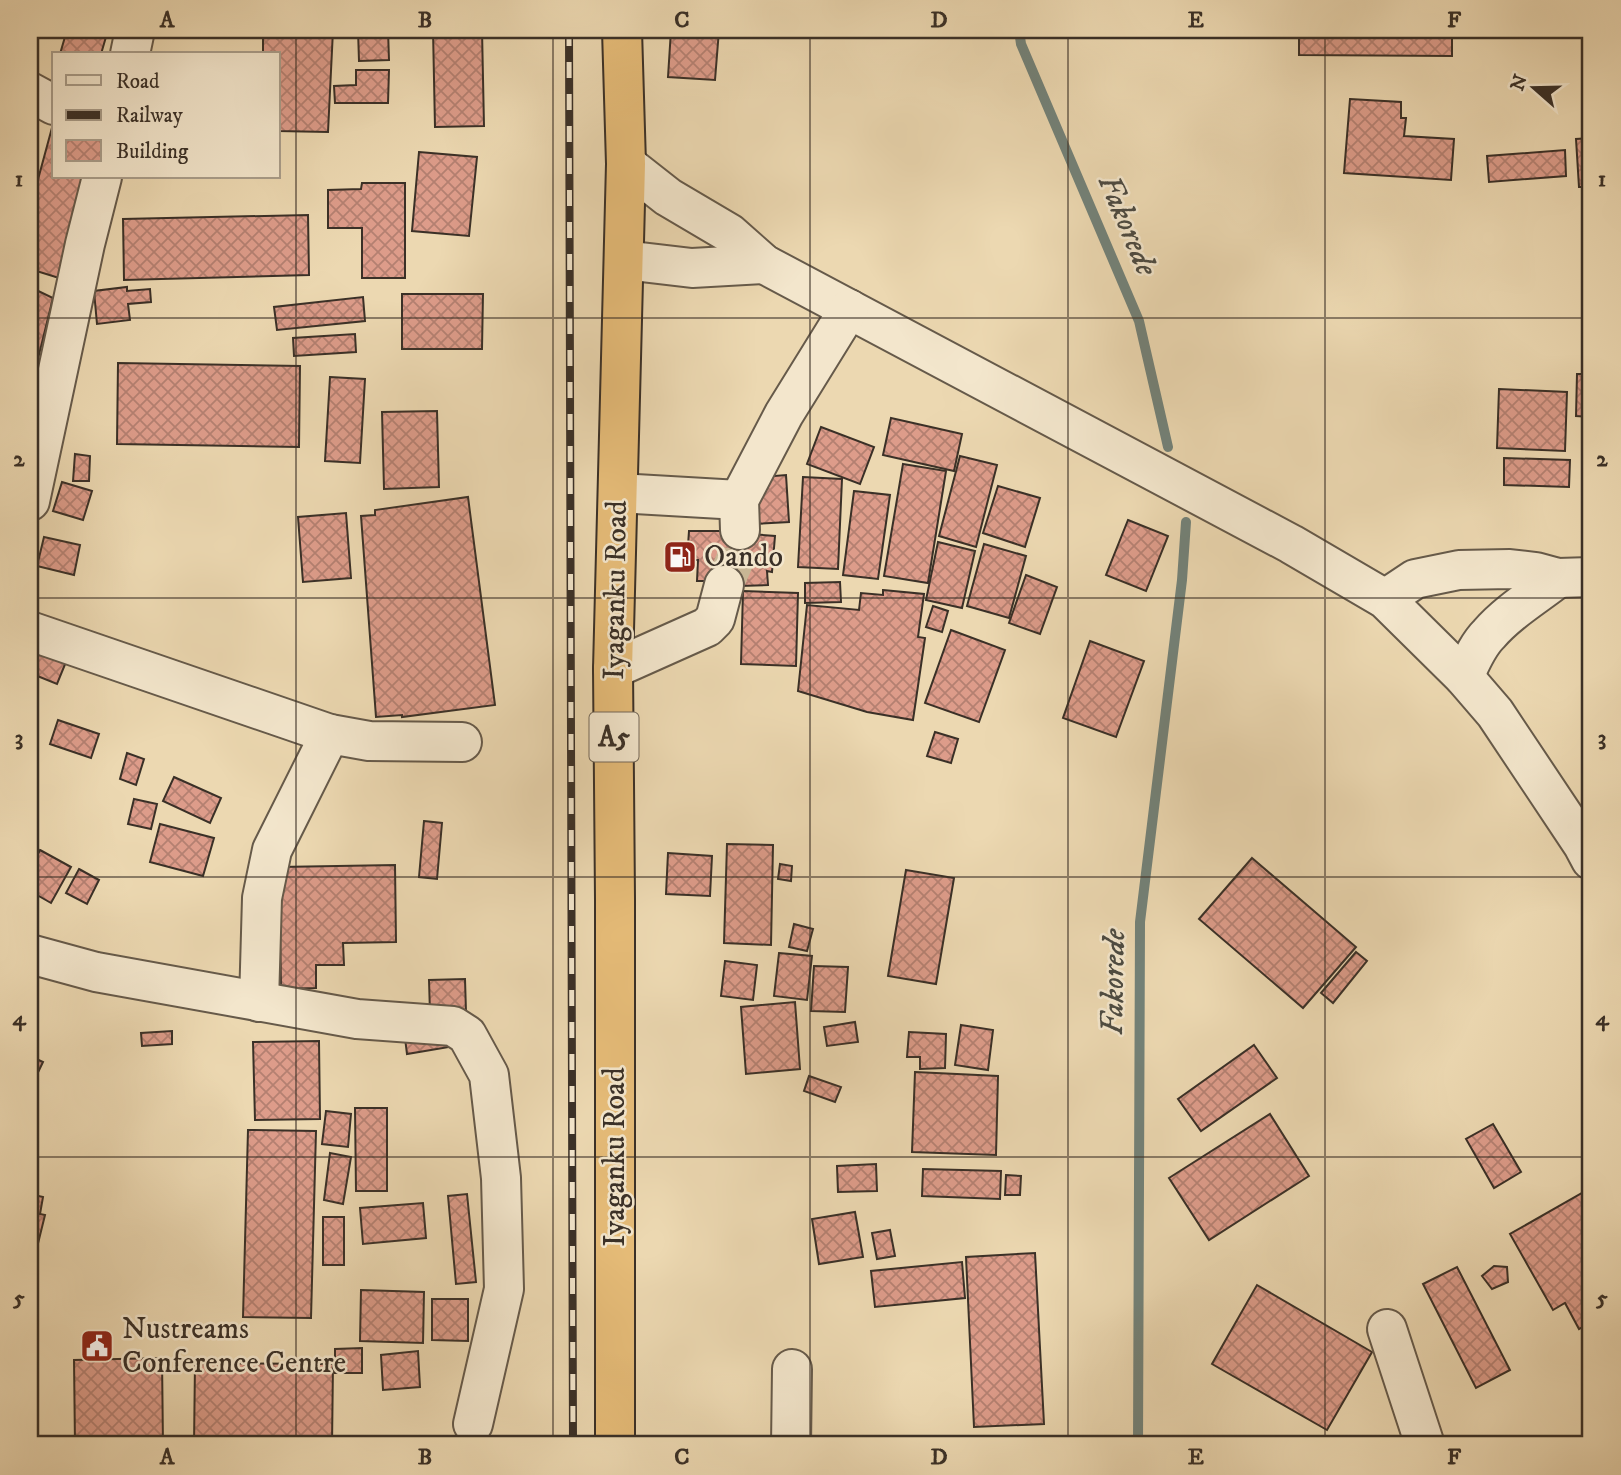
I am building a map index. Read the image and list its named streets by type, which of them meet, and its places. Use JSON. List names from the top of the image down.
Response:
{
  "streets": {
    "highway": ["Iyaganku Road", "A5"]
  },
  "water": ["Fakorede"],
  "places": {
    "fuel station": ["Oando"],
    "public building": ["Nustreams Conference Centre"]
  },
  "legend": ["Road", "Railway", "Building"],
  "north": "left",
  "grid": {
    "columns": [
      "A",
      "B",
      "C",
      "D",
      "E",
      "F"
    ],
    "rows": [
      "1",
      "2",
      "3",
      "4",
      "5"
    ]
  }
}
